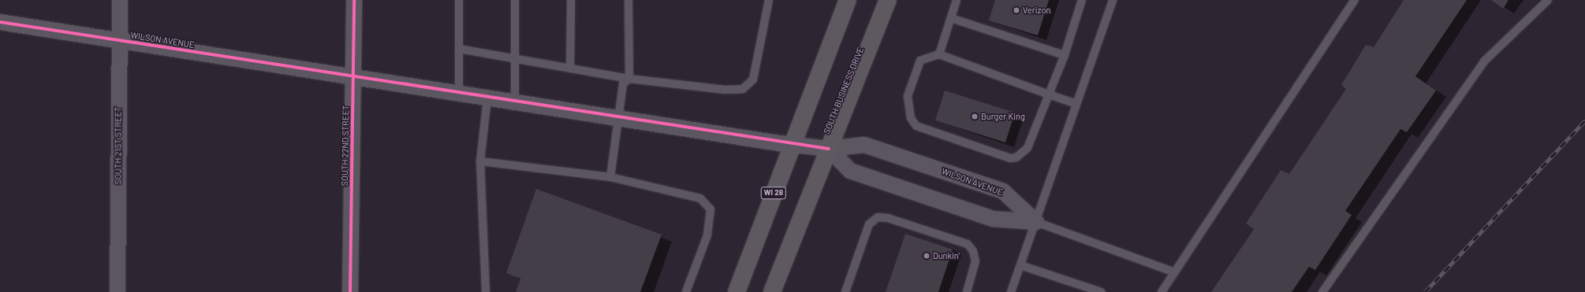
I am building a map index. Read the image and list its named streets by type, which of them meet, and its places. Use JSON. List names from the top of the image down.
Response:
{
  "streets": {
    "main road": ["SOUTH BUSINESS DRIVE", "WI 28"],
    "street": ["WILSON AVENUE", "SOUTH 21ST STREET", "SOUTH 22ND STREET"]
  },
  "crossings": [
    ["WILSON AVENUE", "SOUTH BUSINESS DRIVE"],
    ["WILSON AVENUE", "SOUTH 21ST STREET"],
    ["WILSON AVENUE", "SOUTH 22ND STREET"],
    ["WILSON AVENUE", "WI 28"]
  ],
  "places": ["Verizon", "Burger King", "Dunkin'"]
}
